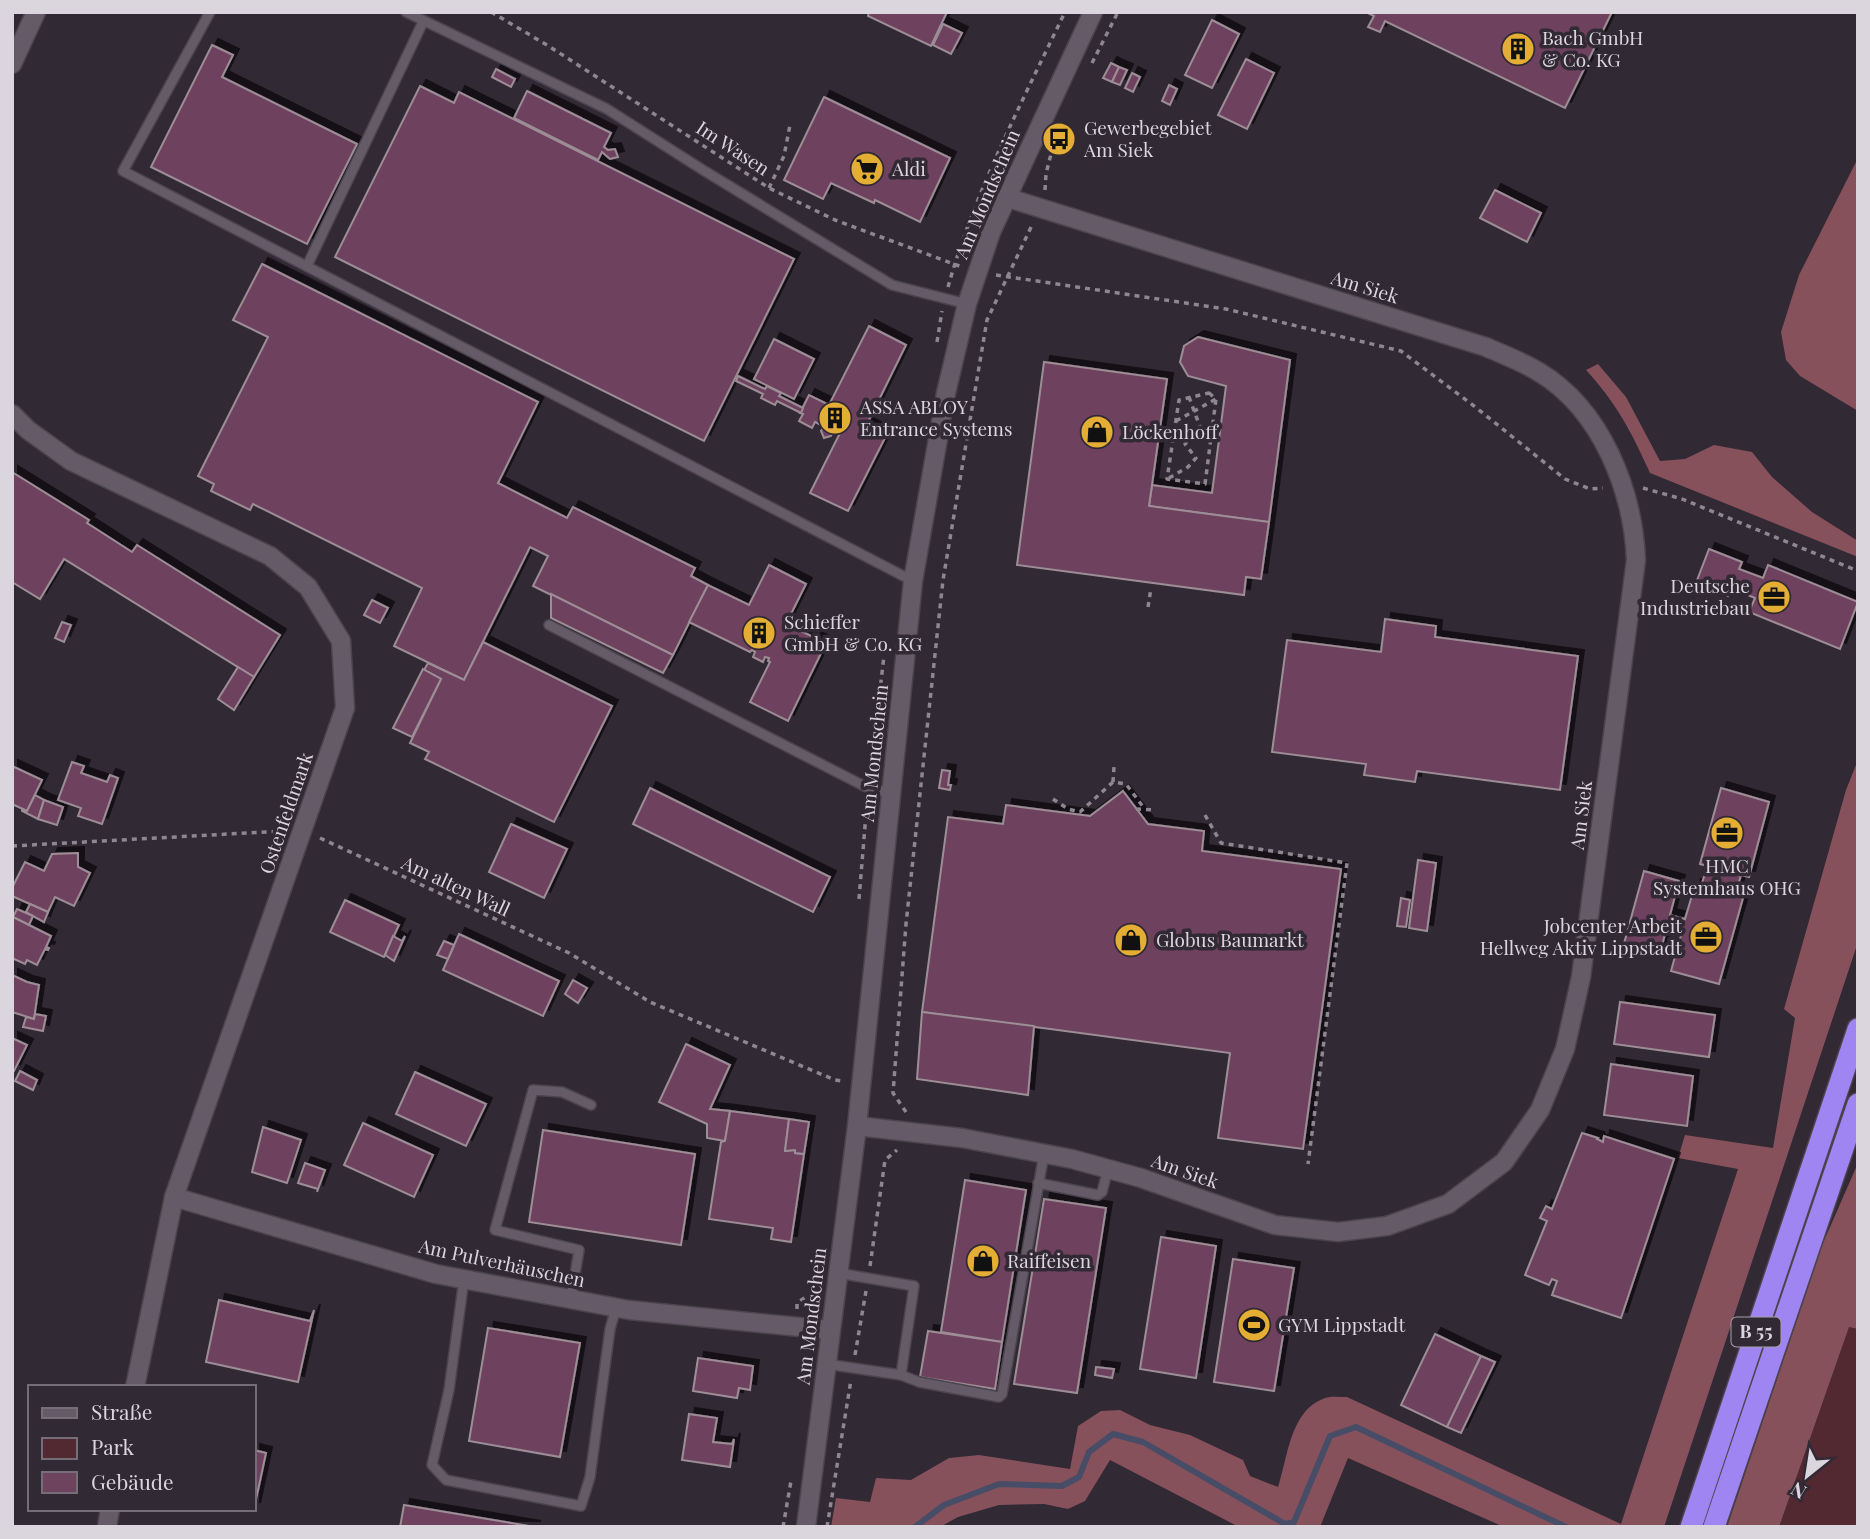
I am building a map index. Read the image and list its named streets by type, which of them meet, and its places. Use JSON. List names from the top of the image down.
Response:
{
  "streets": {
    "highway": ["B 55"],
    "street": [
      "Am Mondschein",
      "Am Siek",
      "Ostenfeldmark",
      "Am Pulverhäuschen"
    ],
    "path": ["Im Wasen", "Am alten Wall"]
  },
  "crossings": [
    ["Im Wasen", "Am Mondschein"],
    ["Im Wasen", "Am Siek"],
    ["Am Mondschein", "Am Siek"],
    ["Am Mondschein", "Am alten Wall"],
    ["Am Mondschein", "Am Pulverhäuschen"],
    ["Ostenfeldmark", "Am alten Wall"],
    ["Ostenfeldmark", "Am Pulverhäuschen"]
  ],
  "places": {
    "building": ["Bach GmbH & Co. KG", "ASSA ABLOY Entrance Systems", "Schieffer GmbH & Co. KG"],
    "bus stop": ["Gewerbegebiet Am Siek"],
    "supermarket": ["Aldi"],
    "shop": ["Löckenhoff", "Globus Baumarkt", "Raiffeisen"],
    "office": ["Deutsche Industriebau", "HMC Systemhaus OHG", "Jobcenter Arbeit Hellweg Aktiv Lippstadt"],
    "sports": ["GYM Lippstadt"]
  },
  "legend": ["Straße", "Park", "Gebäude"],
  "north": "bottom left"
}
